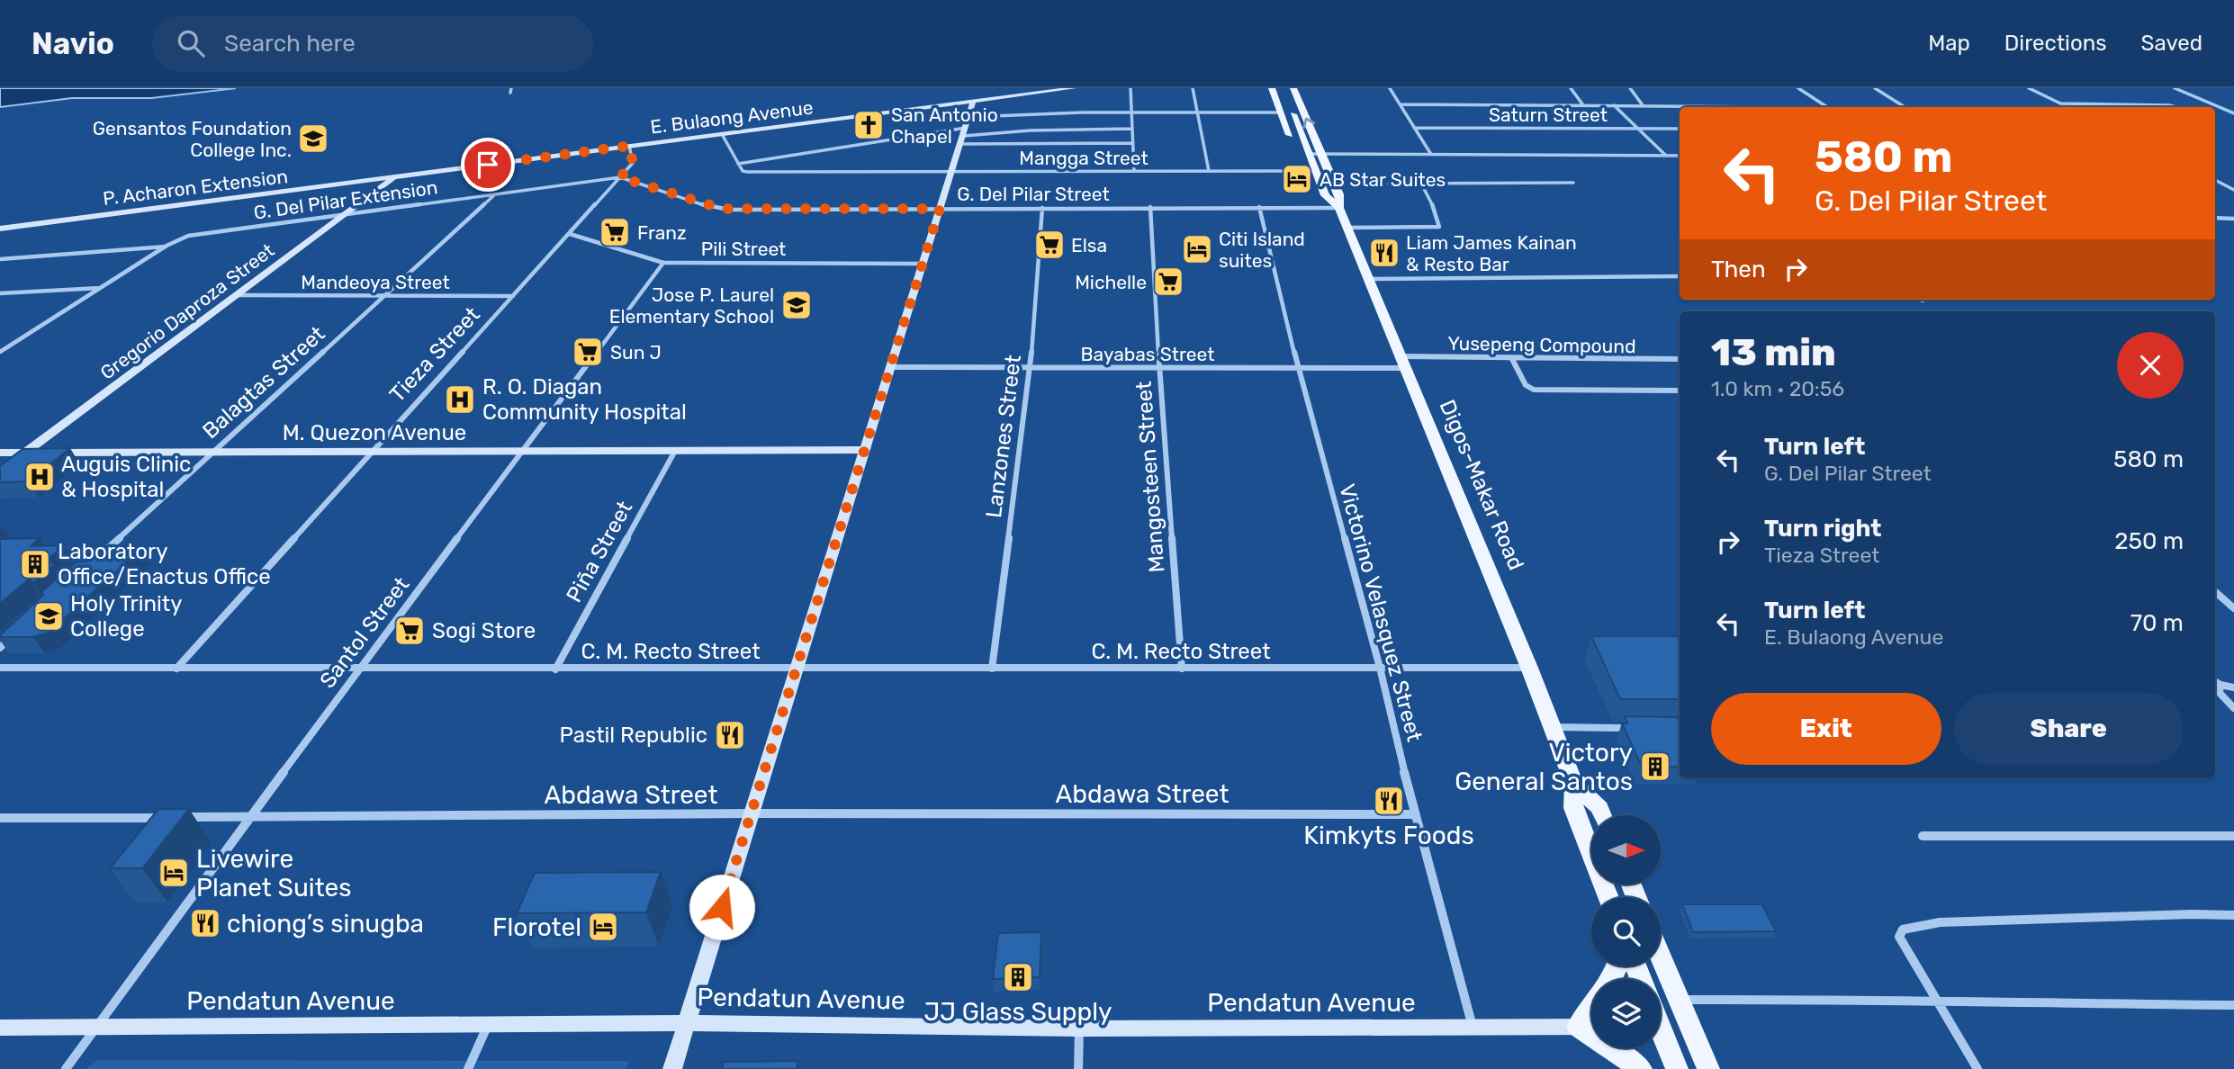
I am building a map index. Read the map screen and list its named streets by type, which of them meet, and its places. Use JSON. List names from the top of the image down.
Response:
{
  "streets": {
    "main road": ["Digos-Makar Road"],
    "street": [
      "Saturn Street",
      "E. Bulaong Avenue",
      "Mangga Street",
      "P. Acharon Extension",
      "G. Del Pilar Street",
      "G. Del Pilar Extension",
      "Pili Street",
      "Mandeoya Street",
      "Gregorio Daproza Street",
      "Yusepeng Compound",
      "Bayabas Street",
      "Tieza Street",
      "Balagtas Street",
      "M. Quezon Avenue",
      "Lanzones Street",
      "Mangosteen Street",
      "Piña Street",
      "Victorino Velasquez Street",
      "Santol Street",
      "C. M. Recto Street",
      "Abdawa Street",
      "Pendatun Avenue"
    ]
  },
  "crossings": [
    ["E. Bulaong Avenue", "P. Acharon Extension"],
    ["E. Bulaong Avenue", "Gregorio Daproza Street"],
    ["E. Bulaong Avenue", "Tieza Street"],
    ["Mangga Street", "Digos-Makar Road"],
    ["P. Acharon Extension", "Gregorio Daproza Street"],
    ["G. Del Pilar Street", "G. Del Pilar Extension"],
    ["G. Del Pilar Street", "Tieza Street"],
    ["G. Del Pilar Street", "Lanzones Street"],
    ["G. Del Pilar Street", "Mangosteen Street"],
    ["G. Del Pilar Street", "Digos-Makar Road"],
    ["G. Del Pilar Street", "Victorino Velasquez Street"],
    ["G. Del Pilar Extension", "Gregorio Daproza Street"],
    ["G. Del Pilar Extension", "Tieza Street"],
    ["G. Del Pilar Extension", "Balagtas Street"],
    ["Pili Street", "Tieza Street"],
    ["Pili Street", "Santol Street"],
    ["Mandeoya Street", "Gregorio Daproza Street"],
    ["Mandeoya Street", "Tieza Street"],
    ["Mandeoya Street", "Balagtas Street"],
    ["Gregorio Daproza Street", "M. Quezon Avenue"],
    ["Yusepeng Compound", "Bayabas Street"],
    ["Yusepeng Compound", "Digos-Makar Road"],
    ["Bayabas Street", "Lanzones Street"],
    ["Bayabas Street", "Mangosteen Street"],
    ["Bayabas Street", "Digos-Makar Road"],
    ["Bayabas Street", "Victorino Velasquez Street"],
    ["Tieza Street", "M. Quezon Avenue"],
    ["Tieza Street", "C. M. Recto Street"],
    ["Balagtas Street", "M. Quezon Avenue"],
    ["M. Quezon Avenue", "Piña Street"],
    ["M. Quezon Avenue", "Santol Street"],
    ["Lanzones Street", "C. M. Recto Street"],
    ["Mangosteen Street", "C. M. Recto Street"],
    ["Digos-Makar Road", "C. M. Recto Street"],
    ["Piña Street", "C. M. Recto Street"],
    ["Victorino Velasquez Street", "C. M. Recto Street"],
    ["Victorino Velasquez Street", "Abdawa Street"],
    ["Victorino Velasquez Street", "Pendatun Avenue"],
    ["Santol Street", "C. M. Recto Street"],
    ["Santol Street", "Abdawa Street"],
    ["Santol Street", "Pendatun Avenue"]
  ],
  "places": {
    "church": ["San Antonio Chapel"],
    "school or university": ["Gensantos Foundation College Inc.", "Jose P. Laurel Elementary School", "Holy Trinity College"],
    "hotel": [
      "AB Star Suites",
      "Citi Island suites",
      "Livewire Planet Suites",
      "Florotel"
    ],
    "supermarket": [
      "Franz",
      "Elsa",
      "Michelle",
      "Sun J",
      "Sogi Store"
    ],
    "restaurant": [
      "Liam James Kainan & Resto Bar",
      "Pastil Republic",
      "Kimkyts Foods",
      "chiong’s sinugba"
    ],
    "hospital": ["R. O. Diagan Community Hospital", "Auguis Clinic & Hospital"],
    "building": ["Laboratory Office/Enactus Office", "Victory General Santos", "JJ Glass Supply"]
  },
  "north": "right",
  "page": {
    "header": "Navio",
    "search": "Search here",
    "nav": ["Map", "Directions", "Saved"],
    "turn": ["580 m", "G. Del Pilar Street"],
    "then": "Then",
    "heading": ["13 min", "1.0 km · 20:56"],
    "list": [
      {
        "name": "Turn left",
        "note": "G. Del Pilar Street",
        "value": "580 m"
      },
      {
        "name": "Turn right",
        "note": "Tieza Street",
        "value": "250 m"
      },
      {
        "name": "Turn left",
        "note": "E. Bulaong Avenue",
        "value": "70 m"
      }
    ],
    "buttons": ["Exit", "Share"]
  }
}
